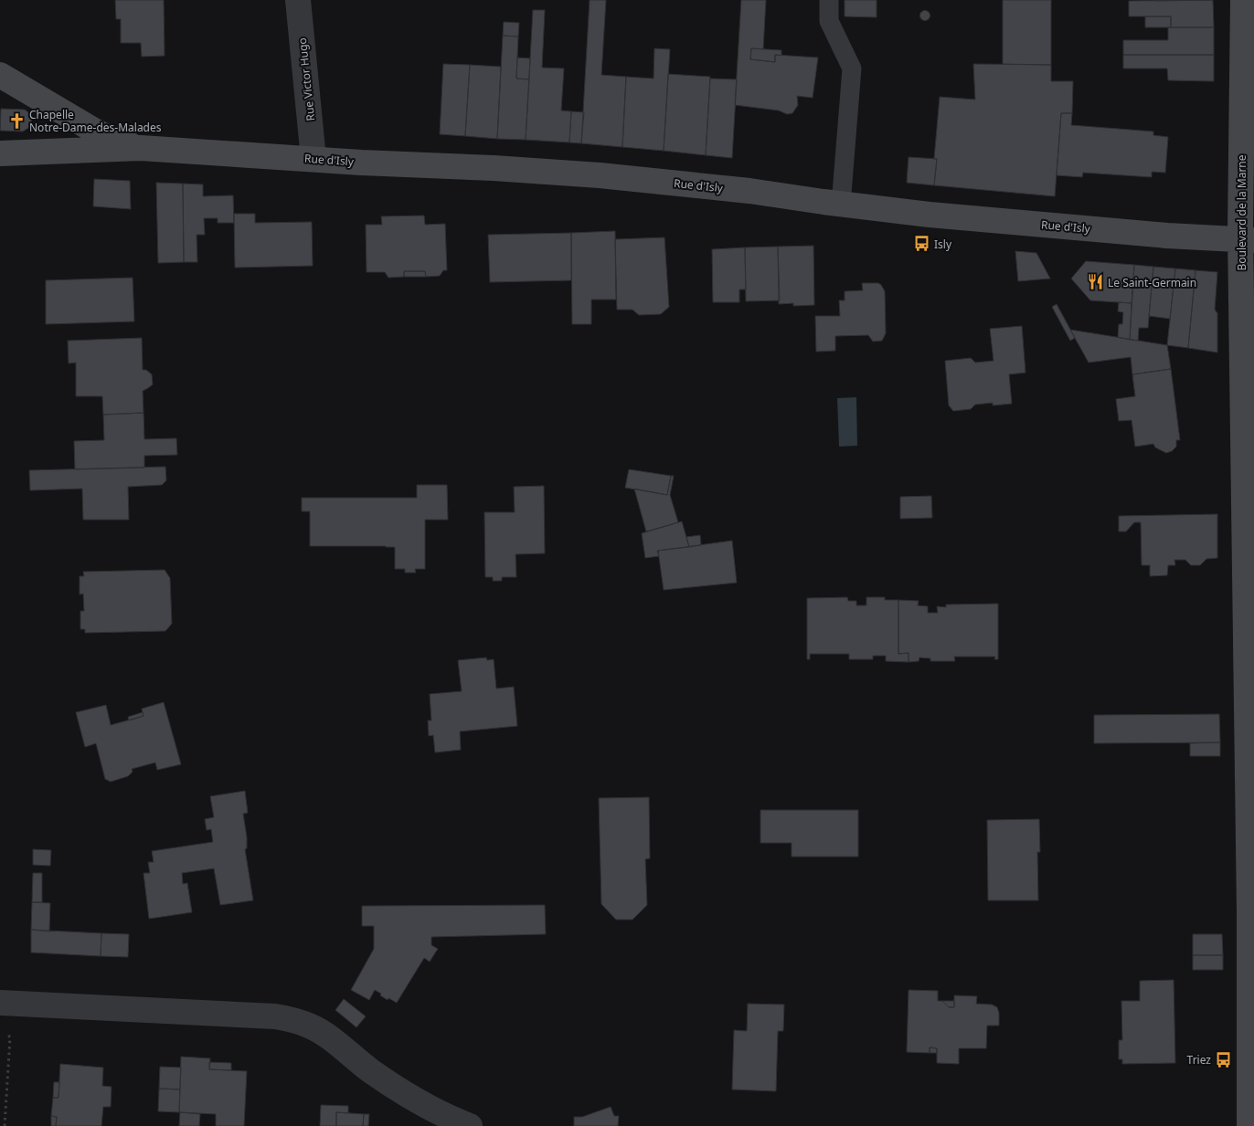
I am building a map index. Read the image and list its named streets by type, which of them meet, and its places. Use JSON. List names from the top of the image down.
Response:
{
  "streets": {
    "main road": ["Rue d'Isly", "Boulevard de la Marne"],
    "street": ["Rue Victor Hugo"]
  },
  "crossings": [
    ["Rue Victor Hugo", "Rue d'Isly"],
    ["Rue d'Isly", "Boulevard de la Marne"]
  ],
  "places": {
    "church": ["Chapelle Notre-Dame-des-Malades"],
    "bus stop": ["Isly", "Triez"],
    "restaurant": ["Le Saint-Germain"]
  }
}
